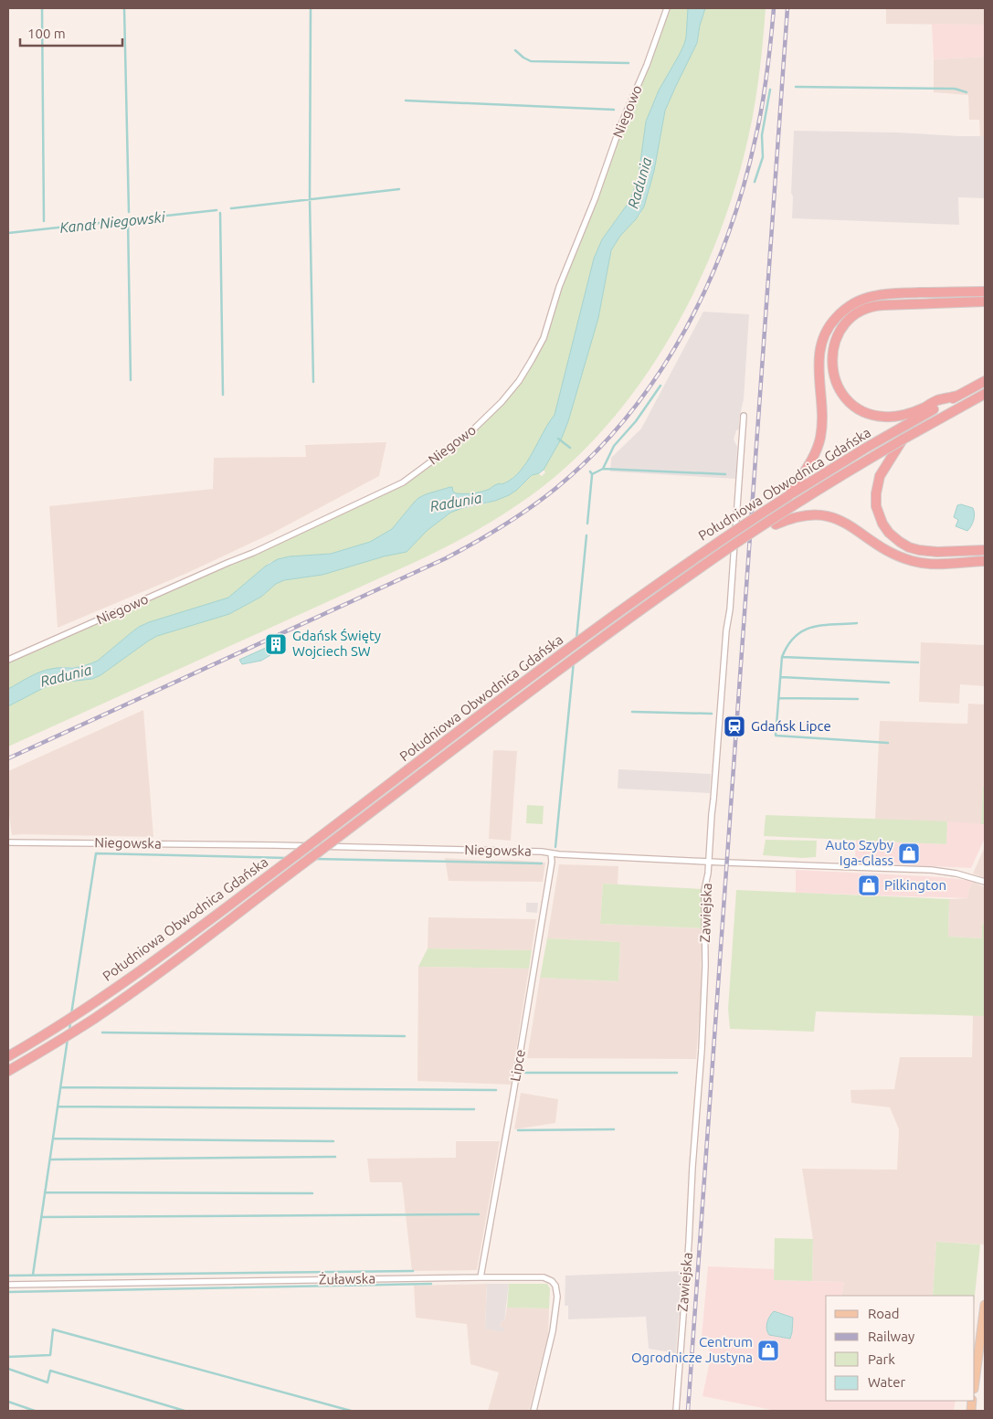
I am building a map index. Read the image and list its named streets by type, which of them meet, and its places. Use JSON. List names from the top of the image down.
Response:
{
  "streets": {
    "highway": ["Południowa Obwodnica Gdańska"],
    "street": [
      "Niegowo",
      "Niegowska",
      "Zawiejska",
      "Lipce",
      "Żuławska"
    ]
  },
  "crossings": [
    ["Niegowska", "Zawiejska"],
    ["Niegowska", "Lipce"],
    ["Lipce", "Żuławska"]
  ],
  "water": ["Radunia", "Kanał Niegowski"],
  "places": {
    "building": ["Gdańsk Święty Wojciech SW"],
    "station": ["Gdańsk Lipce"],
    "shop": ["Auto Szyby Iga-Glass", "Pilkington", "Centrum Ogrodnicze Justyna"]
  },
  "legend": [
    "Road",
    "Railway",
    "Park",
    "Water"
  ],
  "scale_bar": "100 m"
}
